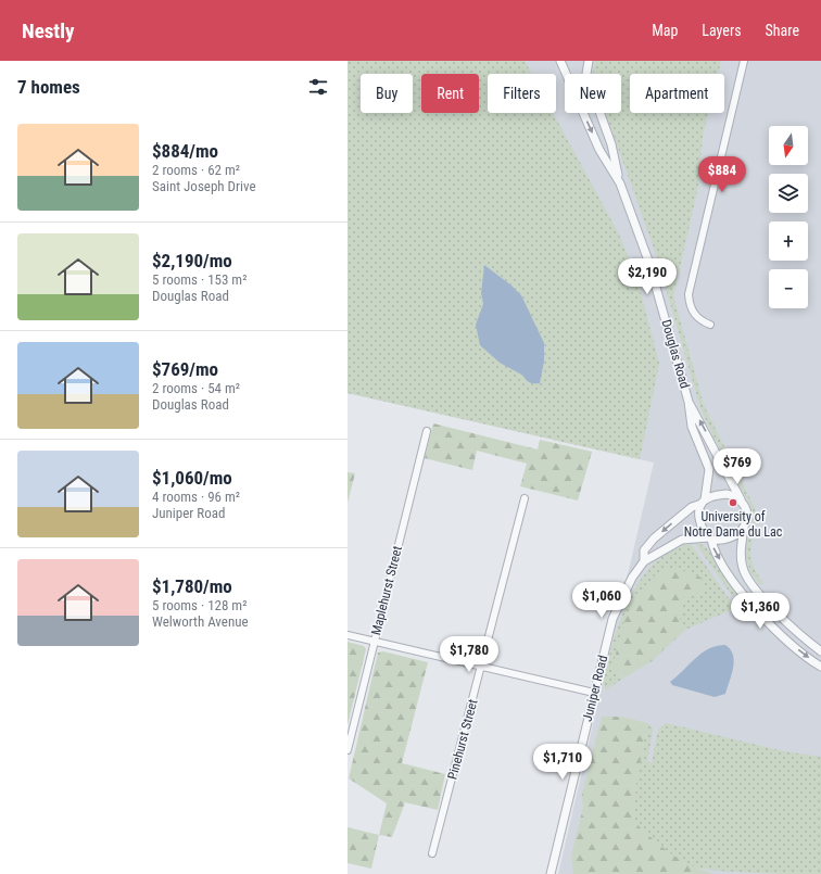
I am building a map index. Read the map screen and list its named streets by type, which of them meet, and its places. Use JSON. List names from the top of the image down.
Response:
{
  "streets": {
    "street": [
      "Douglas Road",
      "Maplehurst Street",
      "Juniper Road",
      "Pinehurst Street"
    ]
  },
  "crossings": [
    ["Douglas Road", "Juniper Road"]
  ],
  "places": ["University of Notre Dame du Lac"],
  "north": "bottom",
  "page": {
    "header": "Nestly",
    "nav": ["Map", "Layers", "Share"],
    "heading": "7 homes",
    "chip": [
      "Buy",
      "Rent",
      "Filters",
      "New",
      "Apartment"
    ],
    "list": [
      {
        "name": "$884/mo",
        "note": "2 rooms · 62 m² · Saint Joseph Drive"
      },
      {
        "name": "$2,190/mo",
        "note": "5 rooms · 153 m² · Douglas Road"
      },
      {
        "name": "$769/mo",
        "note": "2 rooms · 54 m² · Douglas Road"
      },
      {
        "name": "$1,060/mo",
        "note": "4 rooms · 96 m² · Juniper Road"
      },
      {
        "name": "$1,780/mo",
        "note": "5 rooms · 128 m² · Welworth Avenue"
      }
    ],
    "map_buttons": ["+", "−"],
    "price": [
      "$884",
      "$2,190",
      "$769",
      "$1,060",
      "$1,360",
      "$1,780",
      "$1,710"
    ]
  }
}
